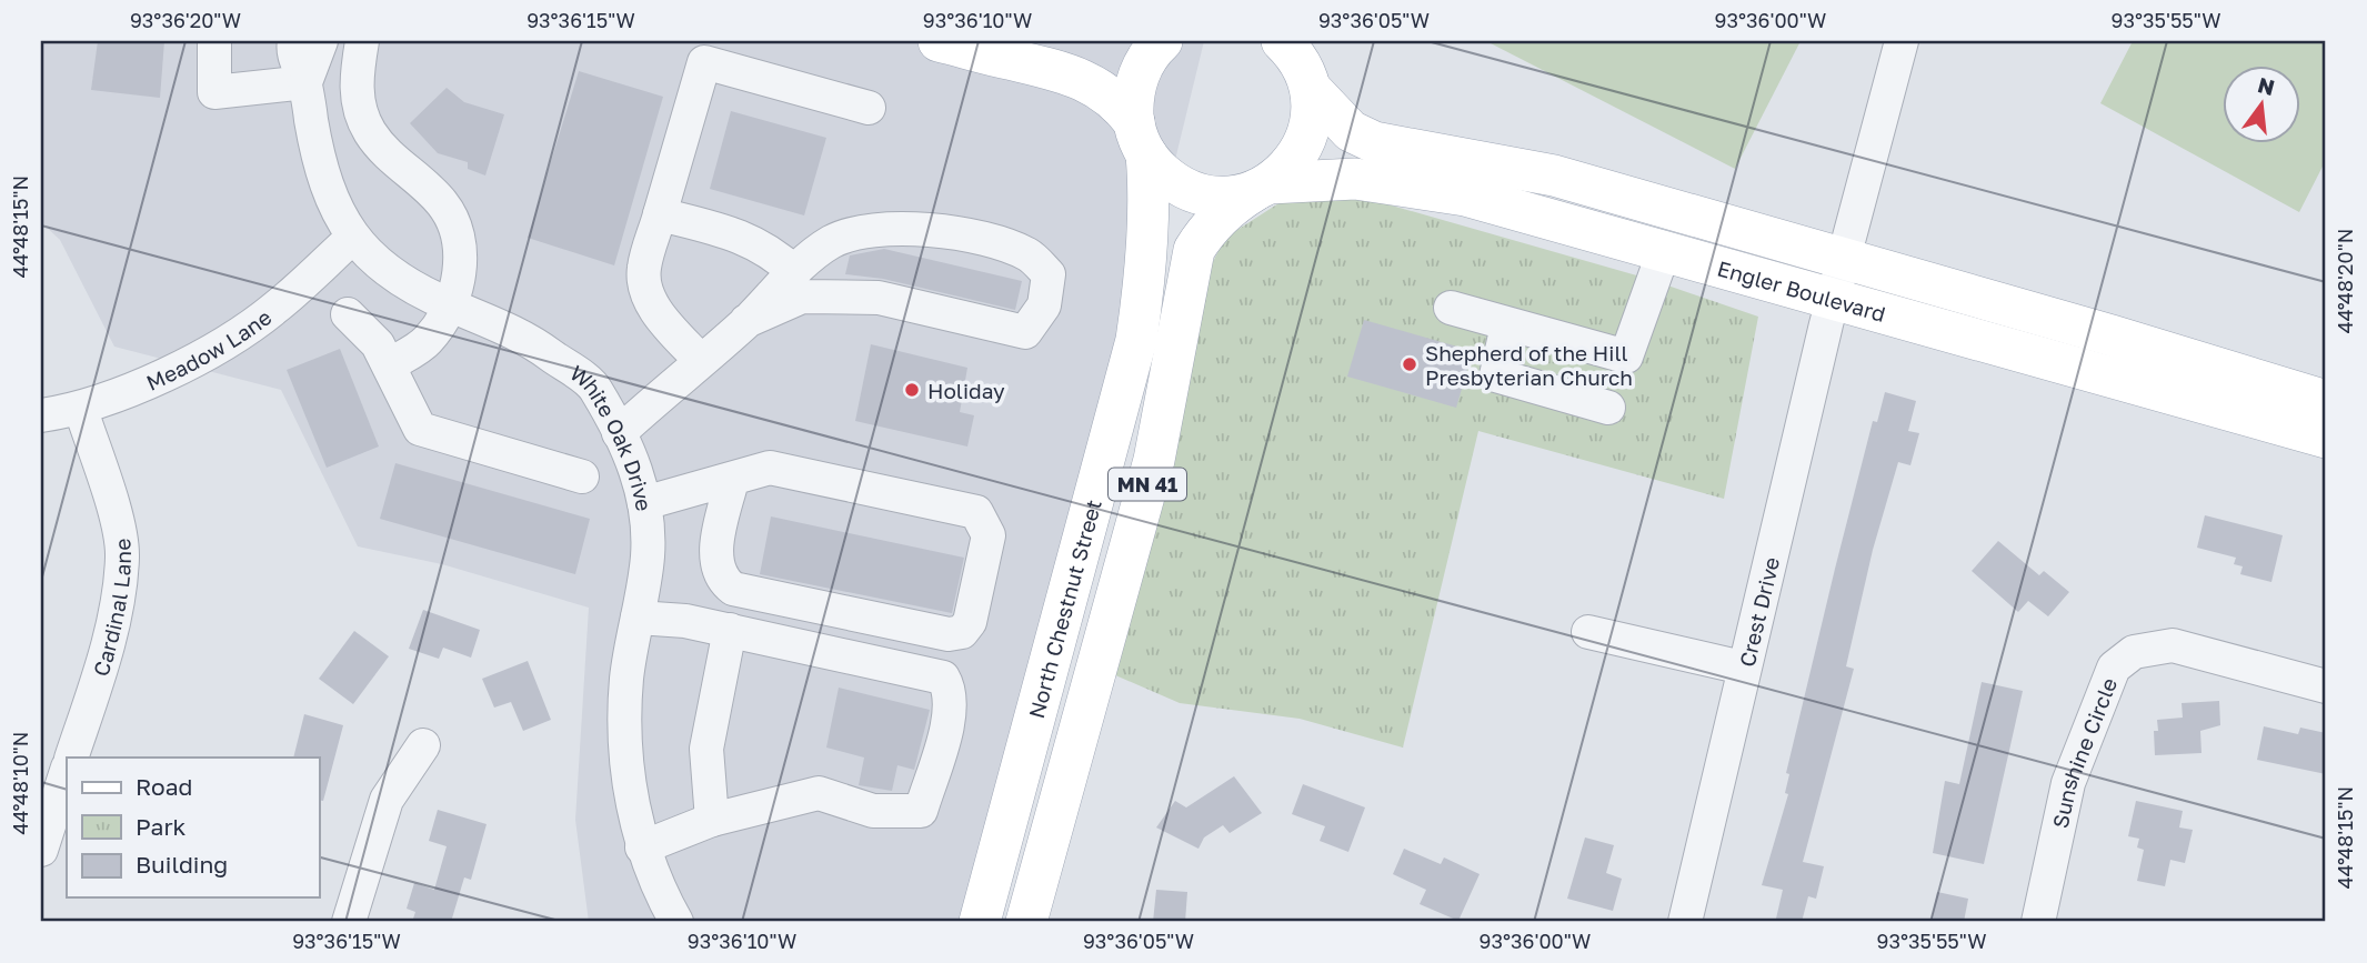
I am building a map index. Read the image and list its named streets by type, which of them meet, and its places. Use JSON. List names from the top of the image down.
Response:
{
  "streets": {
    "main road": ["Engler Boulevard", "MN 41", "North Chestnut Street"],
    "street": [
      "Meadow Lane",
      "White Oak Drive",
      "Cardinal Lane",
      "Crest Drive",
      "Sunshine Circle"
    ]
  },
  "crossings": [
    ["Engler Boulevard", "MN 41"],
    ["Engler Boulevard", "North Chestnut Street"],
    ["Engler Boulevard", "Crest Drive"],
    ["Meadow Lane", "White Oak Drive"],
    ["Meadow Lane", "Cardinal Lane"],
    ["MN 41", "North Chestnut Street"]
  ],
  "places": ["Shepherd of the Hill Presbyterian Church", "Holiday"],
  "legend": ["Road", "Park", "Building"],
  "north": "top",
  "coordinates": [
    "93°36'20\"W",
    "93°36'15\"W",
    "93°36'10\"W",
    "93°36'05\"W",
    "93°36'00\"W",
    "93°35'55\"W",
    "44°48'15\"N",
    "44°48'20\"N",
    "44°48'10\"N"
  ]
}
